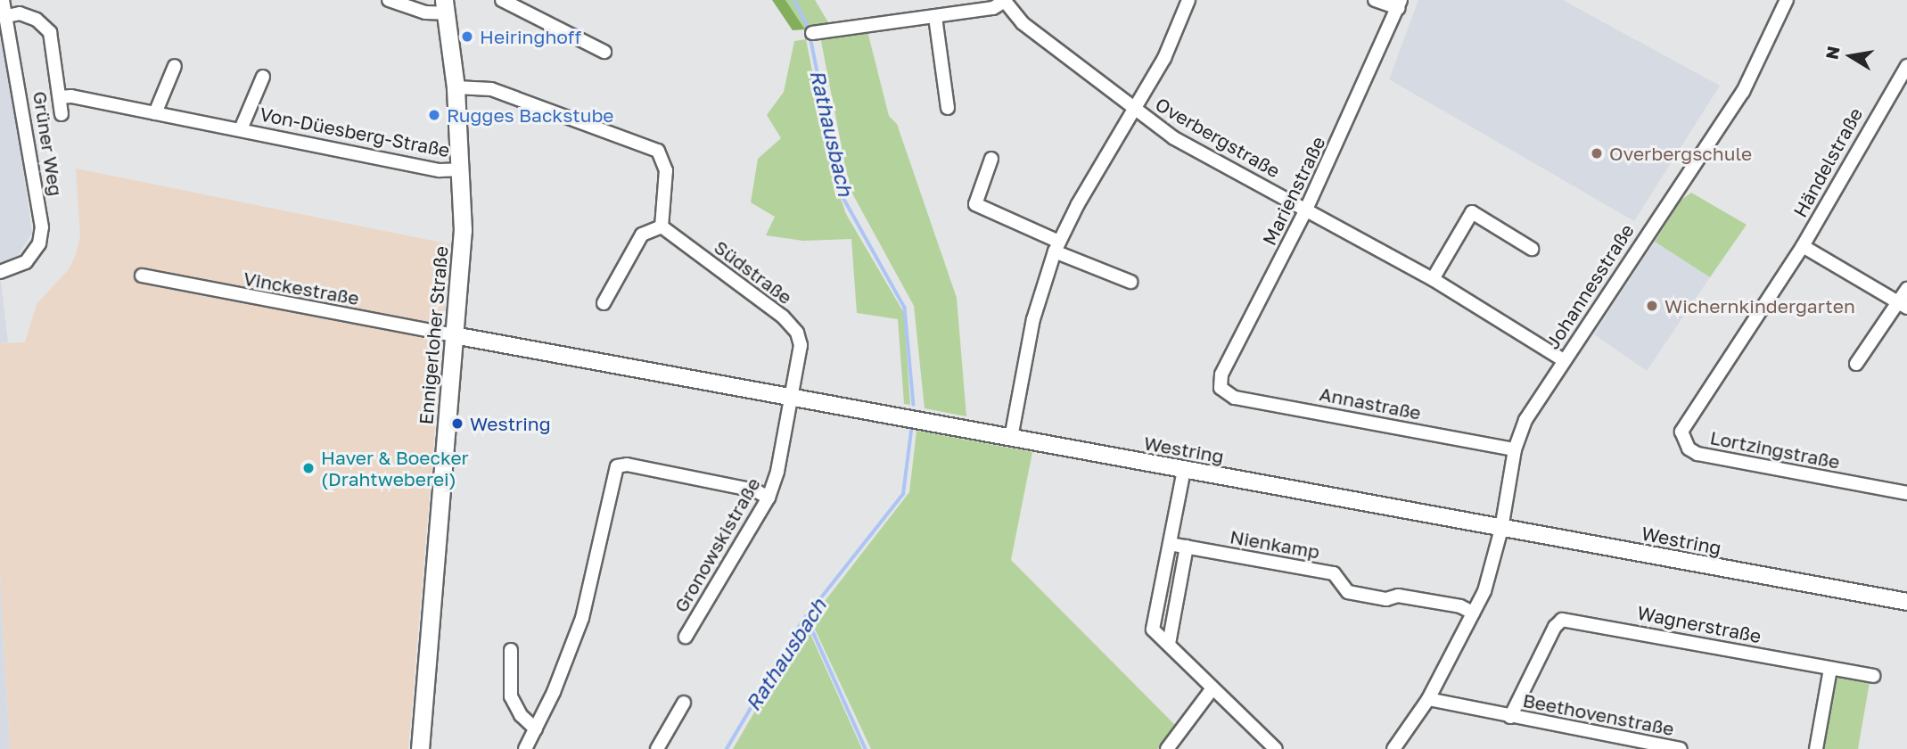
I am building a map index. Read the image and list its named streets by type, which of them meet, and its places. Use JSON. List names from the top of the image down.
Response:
{
  "streets": {
    "main road": ["Ennigerloher Straße"],
    "street": [
      "Von-Düesberg-Straße",
      "Overbergstraße",
      "Grüner Weg",
      "Händelstraße",
      "Marienstraße",
      "Südstraße",
      "Johannesstraße",
      "Vinckestraße",
      "Annastraße",
      "Westring",
      "Lortzingstraße",
      "Nienkamp",
      "Gronowskistraße",
      "Wagnerstraße",
      "Beethovenstraße"
    ]
  },
  "crossings": [
    ["Von-Düesberg-Straße", "Ennigerloher Straße"],
    ["Overbergstraße", "Marienstraße"],
    ["Overbergstraße", "Johannesstraße"],
    ["Händelstraße", "Lortzingstraße"],
    ["Marienstraße", "Annastraße"],
    ["Südstraße", "Westring"],
    ["Südstraße", "Gronowskistraße"],
    ["Johannesstraße", "Annastraße"],
    ["Johannesstraße", "Westring"],
    ["Johannesstraße", "Nienkamp"],
    ["Johannesstraße", "Beethovenstraße"],
    ["Vinckestraße", "Ennigerloher Straße"],
    ["Vinckestraße", "Westring"],
    ["Ennigerloher Straße", "Westring"],
    ["Westring", "Gronowskistraße"],
    ["Wagnerstraße", "Beethovenstraße"]
  ],
  "water": ["Rathausbach"],
  "places": [
    "Heiringhoff",
    "Rugges Backstube",
    "Overbergschule",
    "Wichernkindergarten",
    "Westring",
    "Haver & Boecker (Drahtweberei)"
  ],
  "north": "left"
}
